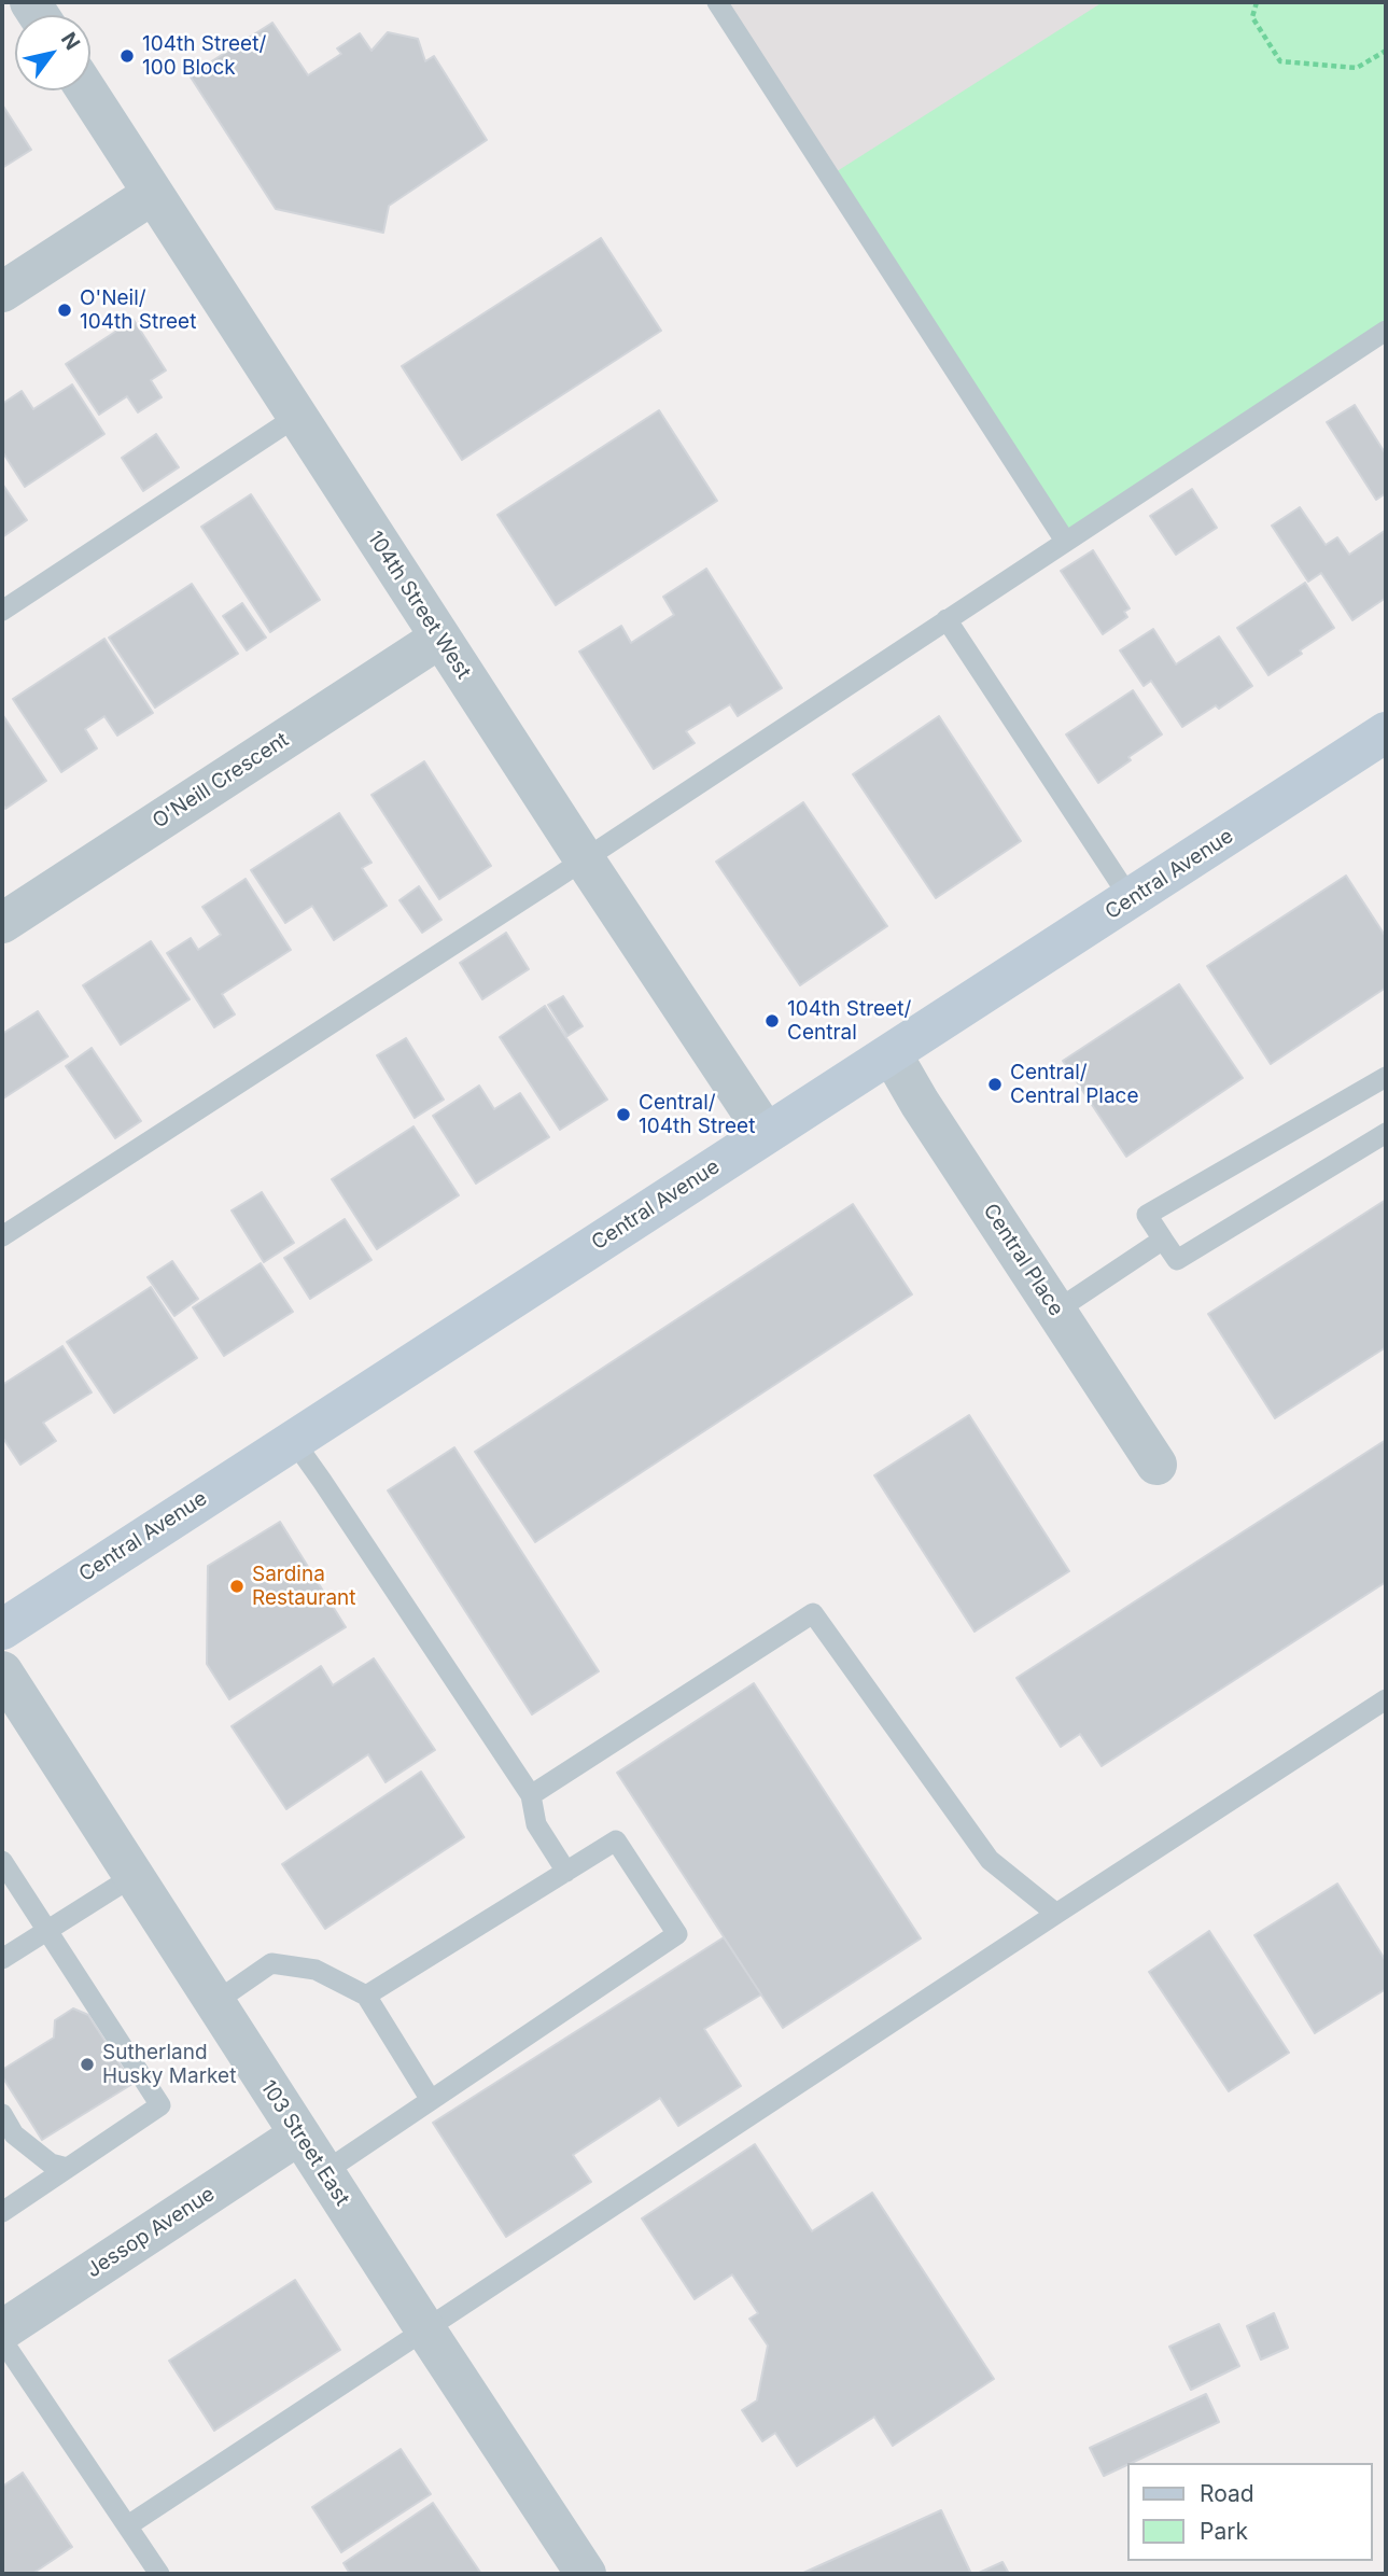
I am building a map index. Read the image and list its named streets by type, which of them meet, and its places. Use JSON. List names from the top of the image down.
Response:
{
  "streets": {
    "main road": ["Central Avenue"],
    "street": [
      "104th Street West",
      "O'Neill Crescent",
      "Central Place",
      "103 Street East",
      "Jessop Avenue"
    ]
  },
  "crossings": [
    ["104th Street West", "O'Neill Crescent"],
    ["104th Street West", "Central Avenue"],
    ["Central Avenue", "Central Place"],
    ["103 Street East", "Jessop Avenue"]
  ],
  "places": [
    "104th Street/ 100 Block",
    "O'Neil/ 104th Street",
    "104th Street/ Central",
    "Central/ Central Place",
    "Central/ 104th Street",
    "Sardina Restaurant",
    "Sutherland Husky Market"
  ],
  "legend": ["Road", "Park"],
  "north": "top right"
}
